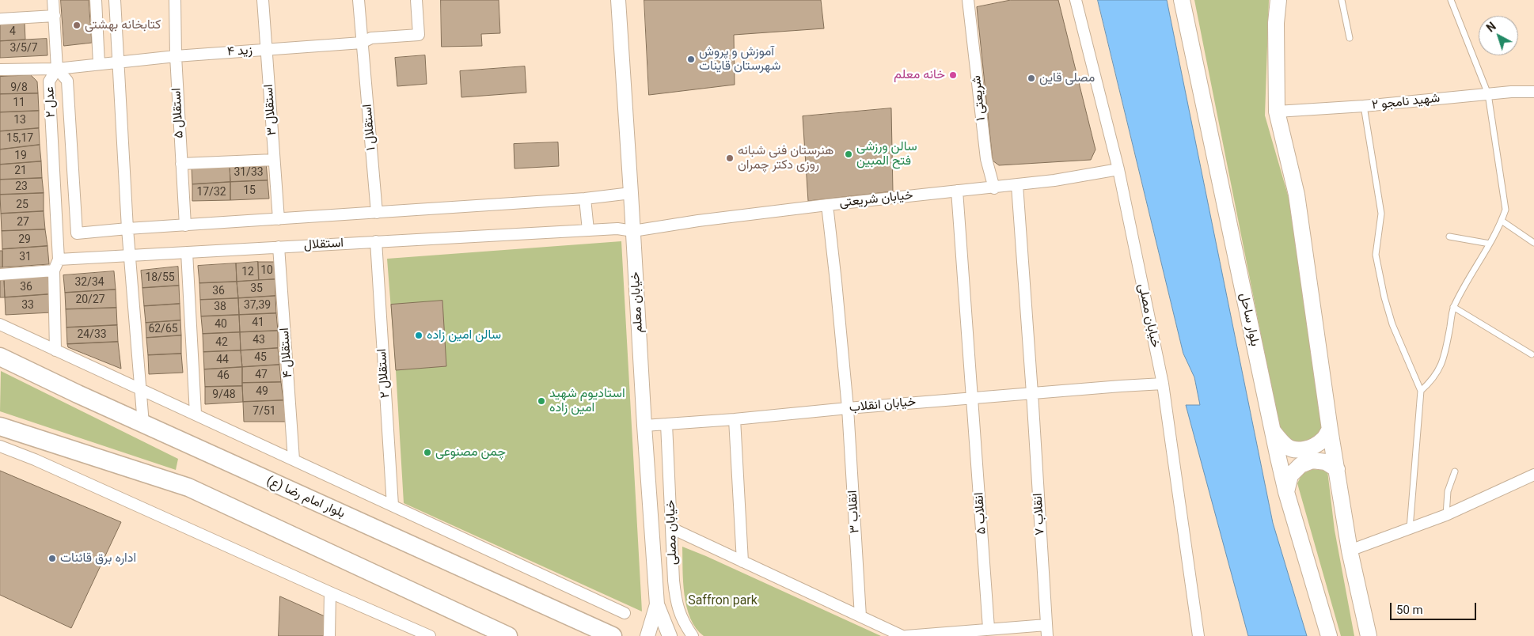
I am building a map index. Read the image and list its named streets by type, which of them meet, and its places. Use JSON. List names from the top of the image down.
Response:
{
  "streets": {
    "main road": ["بلوار ساحل", "بلوار امام رضا (ع)"],
    "street": [
      "زید ۴",
      "شریعتی ۱",
      "عدل ۲",
      "شهید نامجو ۲",
      "استقلال ۳",
      "استقلال ۵",
      "استقلال ۱",
      "خیابان شریعتی",
      "استقلال",
      "خیابان معلم",
      "خیابان مصلی",
      "استقلال ۴",
      "استقلال ۲",
      "خیابان انقلاب",
      "انقلاب ۳",
      "انقلاب ۵",
      "انقلاب ۷"
    ]
  },
  "crossings": [
    ["زید ۴", "عدل ۲"],
    ["زید ۴", "استقلال ۳"],
    ["زید ۴", "استقلال ۵"],
    ["زید ۴", "استقلال ۱"],
    ["شریعتی ۱", "خیابان شریعتی"],
    ["عدل ۲", "استقلال"],
    ["خیابان شریعتی", "استقلال"],
    ["خیابان شریعتی", "خیابان معلم"],
    ["خیابان شریعتی", "خیابان مصلی"],
    ["خیابان شریعتی", "انقلاب ۳"],
    ["خیابان شریعتی", "انقلاب ۵"],
    ["خیابان شریعتی", "انقلاب ۷"],
    ["استقلال", "خیابان معلم"],
    ["استقلال", "استقلال ۴"],
    ["استقلال", "استقلال ۲"],
    ["خیابان معلم", "خیابان انقلاب"],
    ["خیابان مصلی", "خیابان انقلاب"],
    ["خیابان انقلاب", "انقلاب ۳"],
    ["خیابان انقلاب", "انقلاب ۵"],
    ["خیابان انقلاب", "انقلاب ۷"]
  ],
  "parks": ["Saffron park"],
  "places": [
    "کتابخانه بهشتی",
    "آموزش و پروش شهرستان قاینات",
    "خانه معلم",
    "مصلی قاین",
    "سالن ورزشی فتح المبین",
    "هنرستان فنی شبانه روزی دکتر چمران",
    "سالن امین زاده",
    "استادیوم شهید امین زاده",
    "چمن مصنوعی",
    "اداره برق قائنات"
  ],
  "house_numbers": [
    "4",
    "3/5/7",
    "9/8",
    "11",
    "13",
    "15,17",
    "19",
    "21",
    "31/33",
    "23",
    "15",
    "17/32",
    "25",
    "27",
    "29",
    "31",
    "10",
    "12",
    "18/55",
    "32/34",
    "36",
    "35",
    "36",
    "20/27",
    "33",
    "37,39",
    "38",
    "41",
    "40",
    "62/65",
    "24/33",
    "43",
    "42",
    "45",
    "44",
    "47",
    "46",
    "49",
    "9/48",
    "7/51"
  ],
  "scale_bar": "50 m",
  "north": "top left"
}
